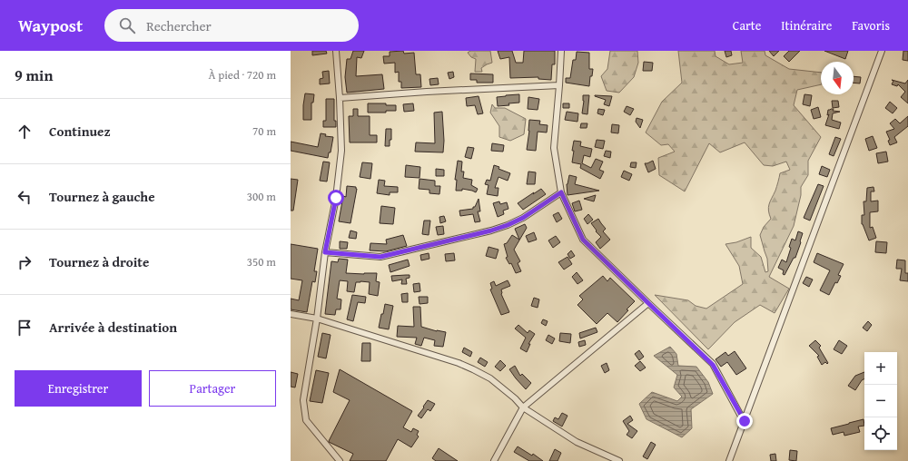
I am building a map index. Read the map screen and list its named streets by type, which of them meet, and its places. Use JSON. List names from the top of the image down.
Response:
{
  "north": "bottom",
  "page": {
    "header": "Waypost",
    "search": "Rechercher",
    "nav": ["Carte", "Itinéraire", "Favoris"],
    "heading": ["9 min", "À pied · 720 m"],
    "list": [
      ["Continuez", "70 m"],
      ["Tournez à gauche", "300 m"],
      ["Tournez à droite", "350 m"],
      "Arrivée à destination"
    ],
    "map_buttons": ["+", "−"],
    "buttons": ["Enregistrer", "Partager"]
  }
}
